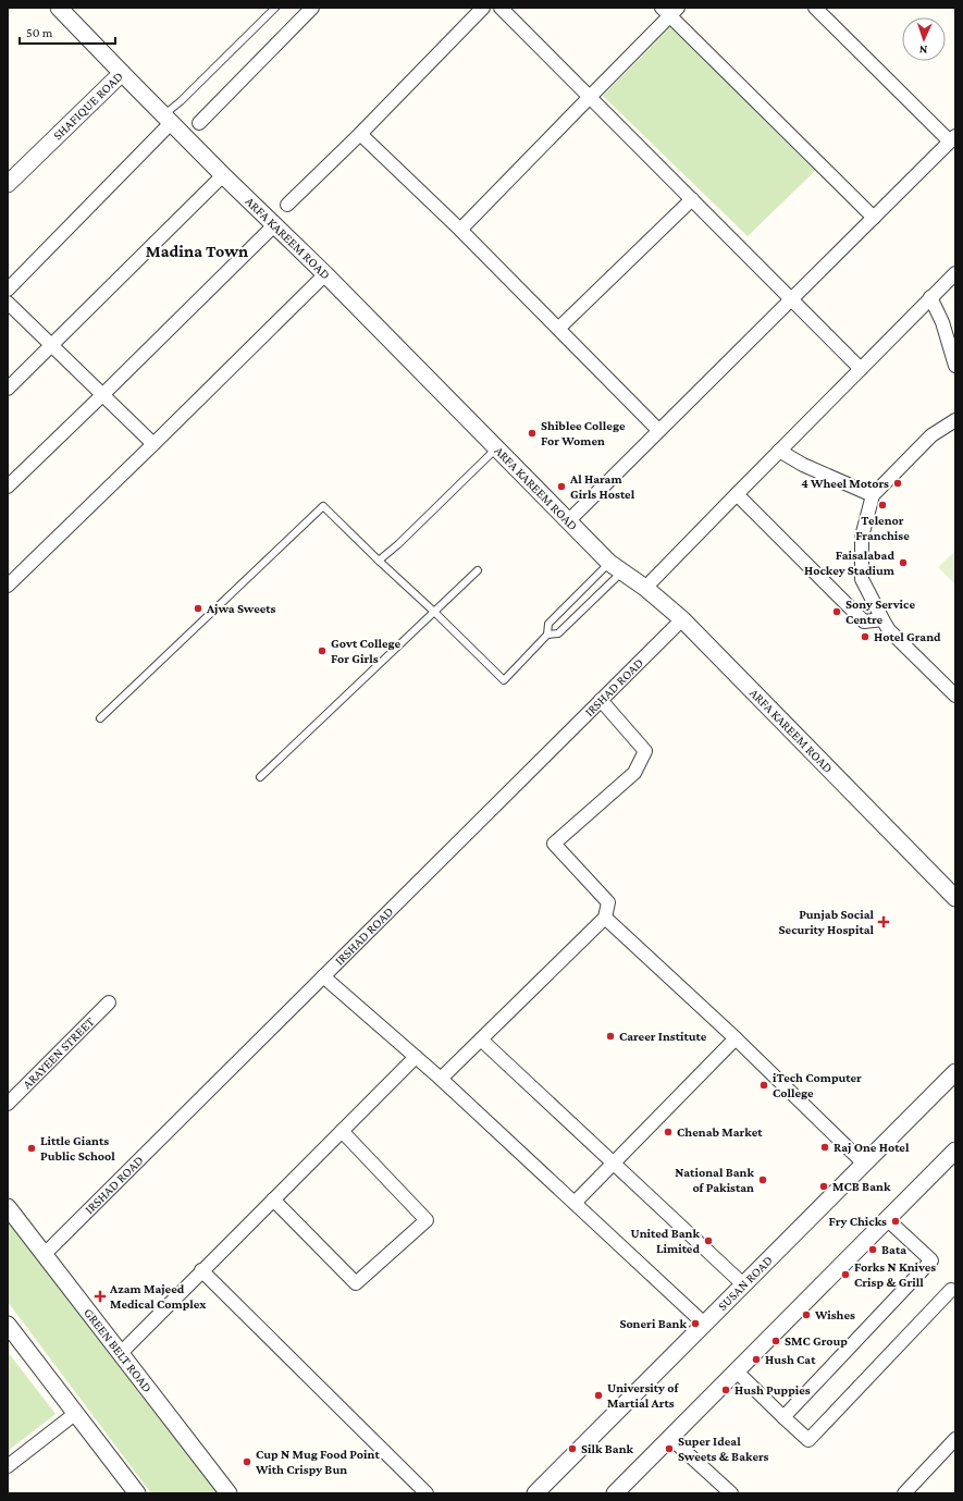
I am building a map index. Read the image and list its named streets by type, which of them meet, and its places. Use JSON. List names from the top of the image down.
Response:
{
  "streets": {
    "street": [
      "SHAFIQUE ROAD",
      "ARFA KAREEM ROAD",
      "IRSHAD ROAD",
      "ARAYEEN STREET",
      "SUSAN ROAD",
      "GREEN BELT ROAD"
    ]
  },
  "crossings": [
    ["SHAFIQUE ROAD", "ARFA KAREEM ROAD"],
    ["ARFA KAREEM ROAD", "IRSHAD ROAD"],
    ["IRSHAD ROAD", "GREEN BELT ROAD"]
  ],
  "districts": ["Madina Town"],
  "places": {
    "other": [
      "Shiblee College For Women",
      "4 Wheel Motors",
      "Al Haram Girls Hostel",
      "Telenor Franchise",
      "Faisalabad Hockey Stadium",
      "Ajwa Sweets",
      "Sony Service Centre",
      "Hotel Grand",
      "Govt College For Girls",
      "Career Institute",
      "iTech Computer College",
      "Chenab Market",
      "Raj One Hotel",
      "Little Giants Public School",
      "National Bank of Pakistan",
      "MCB Bank",
      "Fry Chicks",
      "United Bank Limited",
      "Bata",
      "Forks N Knives Crisp & Grill",
      "Wishes",
      "Soneri Bank",
      "SMC Group",
      "Hush Cat",
      "Hush Puppies",
      "University of Martial Arts",
      "Silk Bank",
      "Super Ideal Sweets & Bakers",
      "Cup N Mug Food Point With Crispy Bun"
    ],
    "health": ["Punjab Social Security Hospital", "Azam Majeed Medical Complex"]
  },
  "scale_bar": "50 m",
  "north": "bottom"
}
